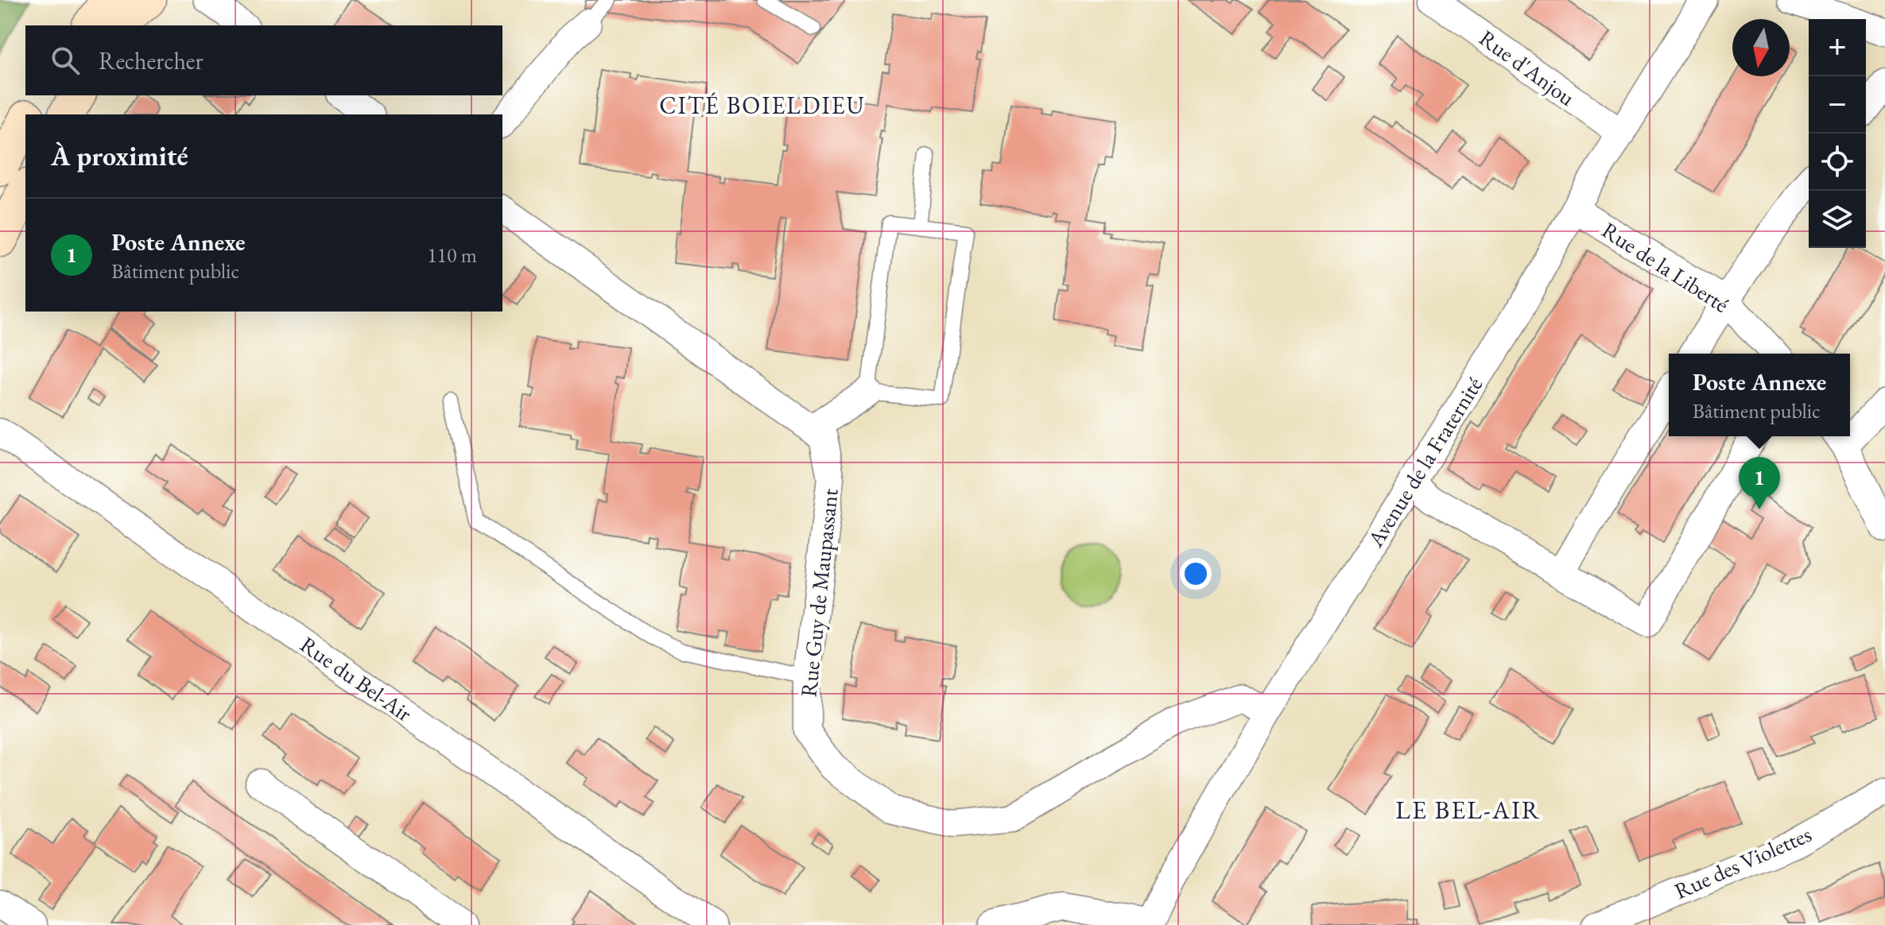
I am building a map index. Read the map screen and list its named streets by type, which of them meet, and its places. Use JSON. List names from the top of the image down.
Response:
{
  "streets": {
    "street": [
      "Rue d'Anjou",
      "Rue de la Liberté",
      "Avenue de la Fraternité",
      "Rue Guy de Maupassant",
      "Rue du Bel-Air",
      "Rue des Violettes"
    ]
  },
  "crossings": [
    ["Rue d'Anjou", "Avenue de la Fraternité"],
    ["Rue de la Liberté", "Avenue de la Fraternité"],
    ["Avenue de la Fraternité", "Rue Guy de Maupassant"]
  ],
  "districts": ["CITÉ BOIELDIEU", "LE BEL-AIR"],
  "north": "bottom",
  "page": {
    "map_buttons": ["+", "−"],
    "search": "Rechercher",
    "heading": "À proximité",
    "list": [
      {
        "mark": "1",
        "name": "Poste Annexe",
        "note": "Bâtiment public",
        "value": "110 m"
      }
    ],
    "popup": ["Poste Annexe", "Bâtiment public"],
    "pins": "1"
  }
}
